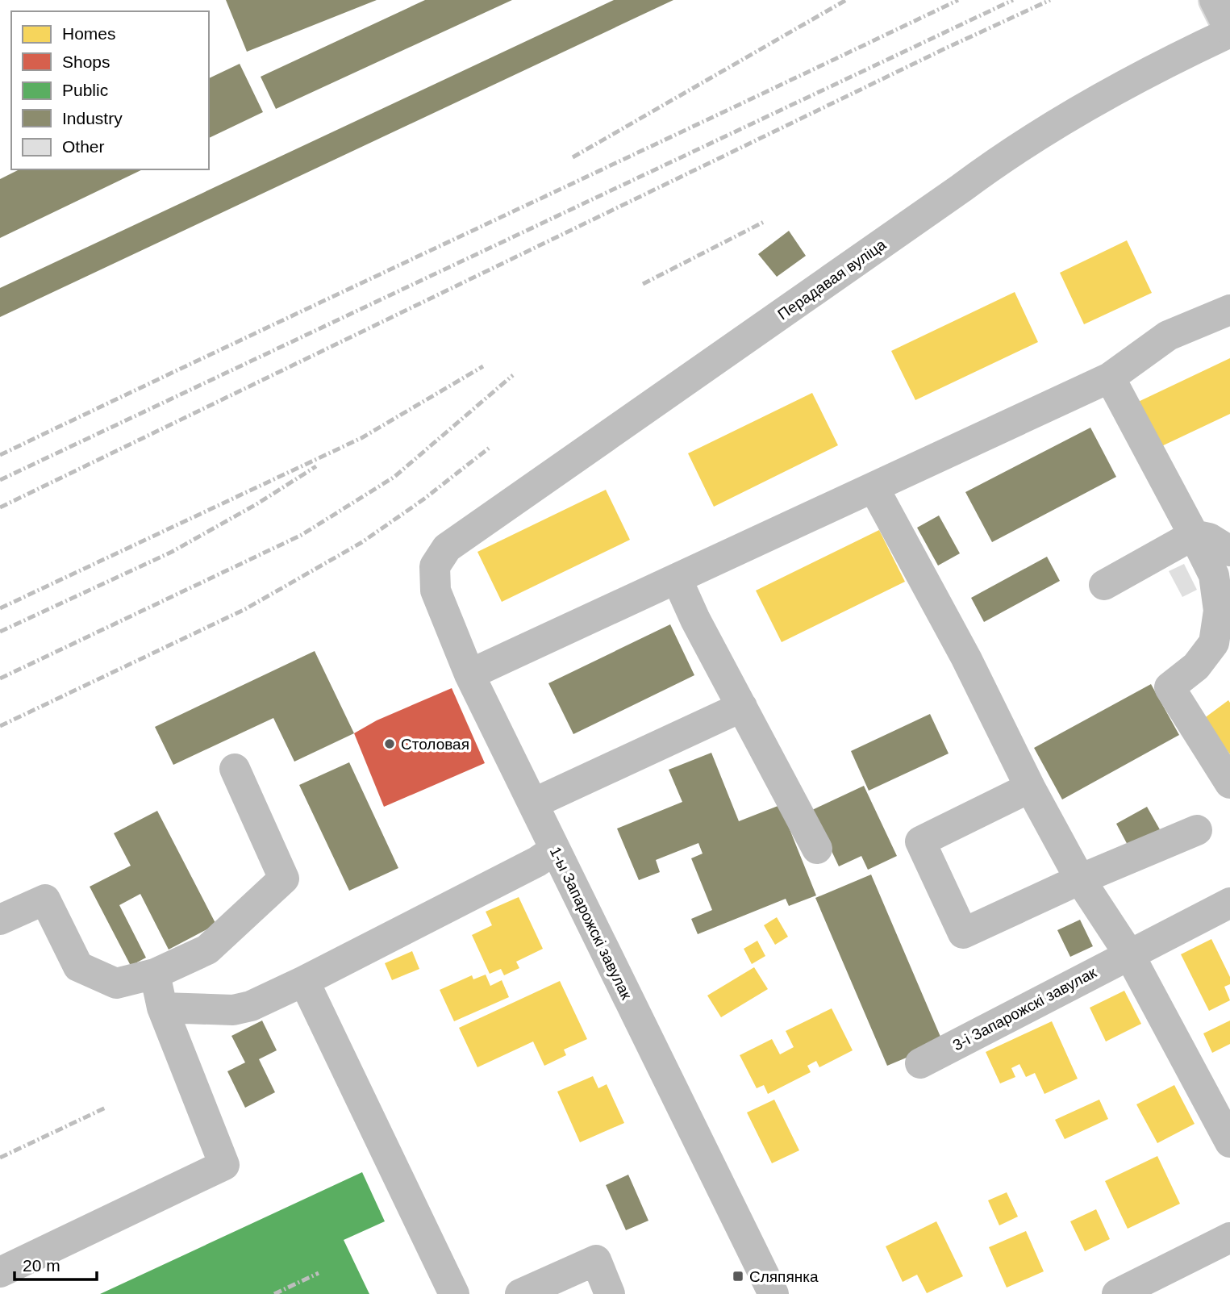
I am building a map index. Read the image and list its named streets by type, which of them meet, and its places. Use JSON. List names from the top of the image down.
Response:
{
  "streets": {
    "street": ["Перадавая вуліца", "1-ы Запарожскі завулак", "3-і Запарожскі завулак"]
  },
  "crossings": [
    ["Перадавая вуліца", "1-ы Запарожскі завулак"]
  ],
  "places": {
    "other": ["Столовая"],
    "transit": ["Сляпянка"]
  },
  "legend": [
    "Homes",
    "Shops",
    "Public",
    "Industry",
    "Other"
  ],
  "scale_bar": "20 m"
}
